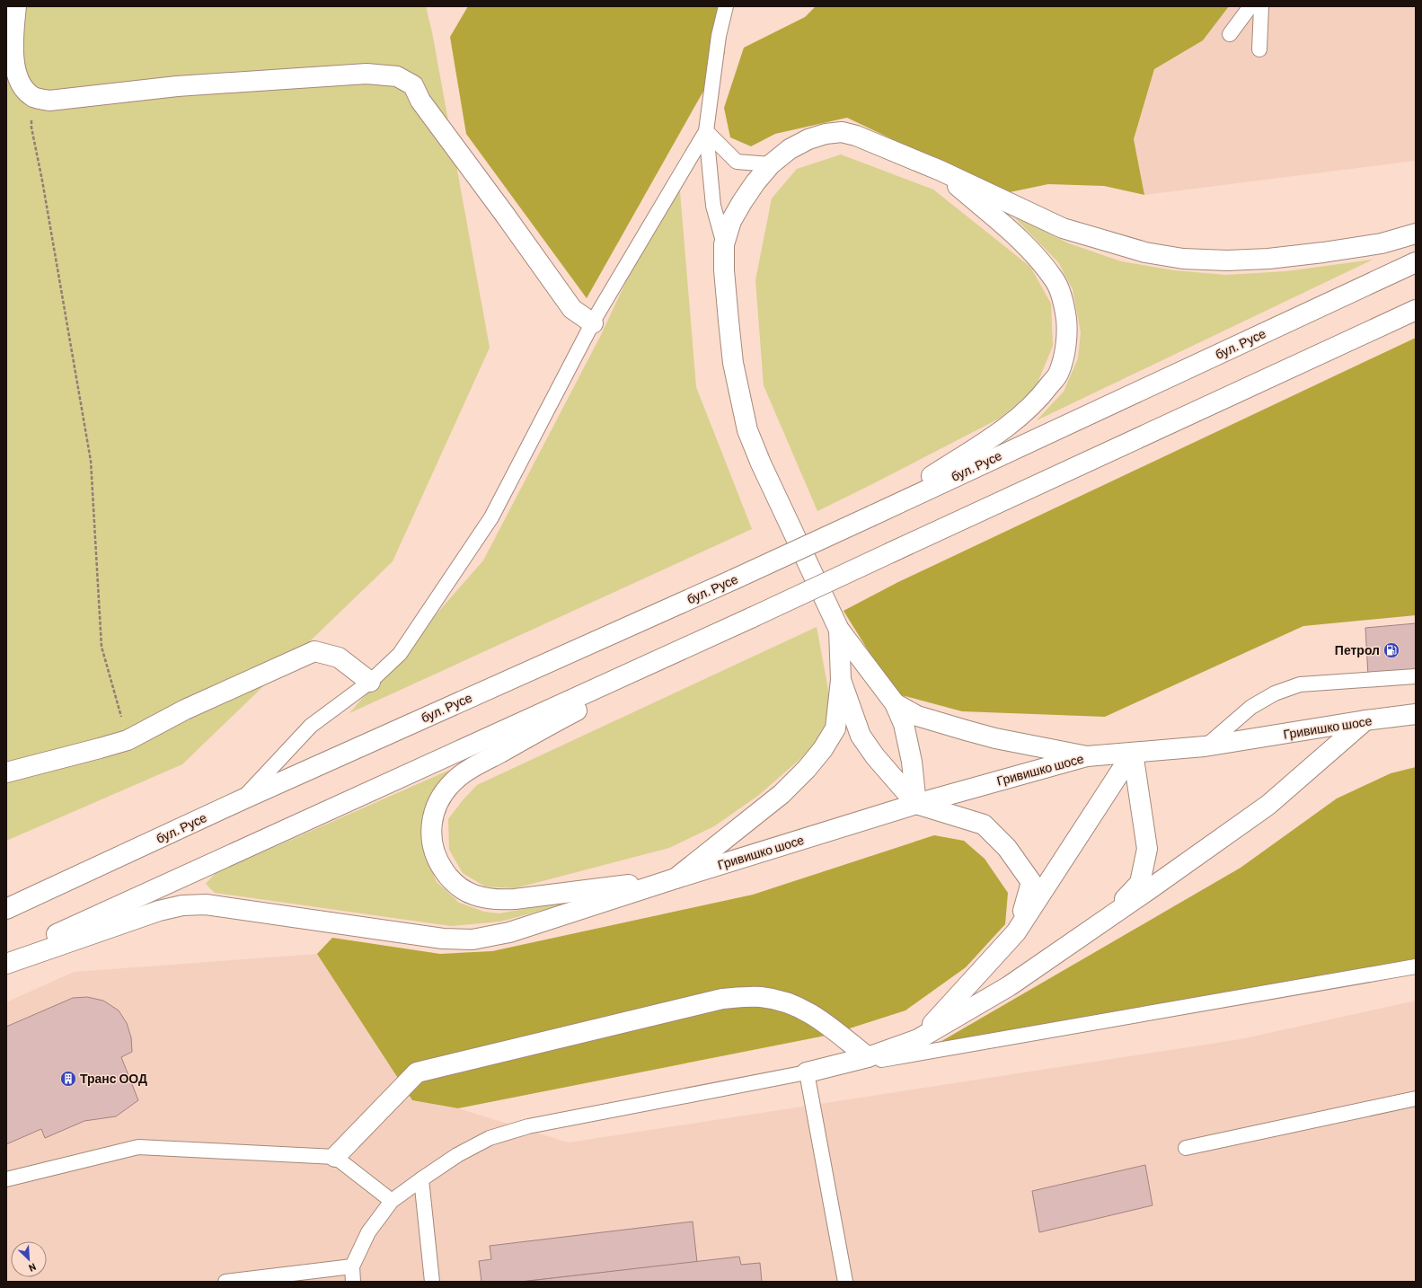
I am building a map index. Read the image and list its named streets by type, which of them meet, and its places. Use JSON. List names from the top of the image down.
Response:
{
  "streets": {
    "main road": ["бул. Русе", "Гривишко шосе"]
  },
  "places": {
    "fuel station": ["Петрол"],
    "building": ["Транс ООД"]
  },
  "north": "bottom right"
}
